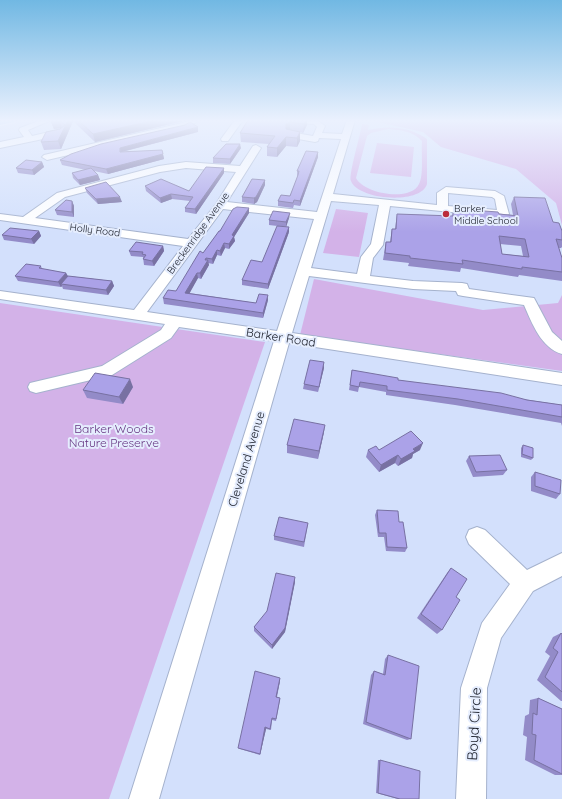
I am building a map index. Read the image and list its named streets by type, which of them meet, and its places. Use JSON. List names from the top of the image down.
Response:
{
  "streets": {
    "street": [
      "Holly Road",
      "Breckenridge Avenue",
      "Barker Road",
      "Cleveland Avenue",
      "Boyd Circle"
    ]
  },
  "crossings": [
    ["Holly Road", "Breckenridge Avenue"],
    ["Breckenridge Avenue", "Barker Road"],
    ["Barker Road", "Cleveland Avenue"]
  ],
  "parks": ["Barker Woods Nature Preserve"],
  "places": ["Barker Middle School"]
}
